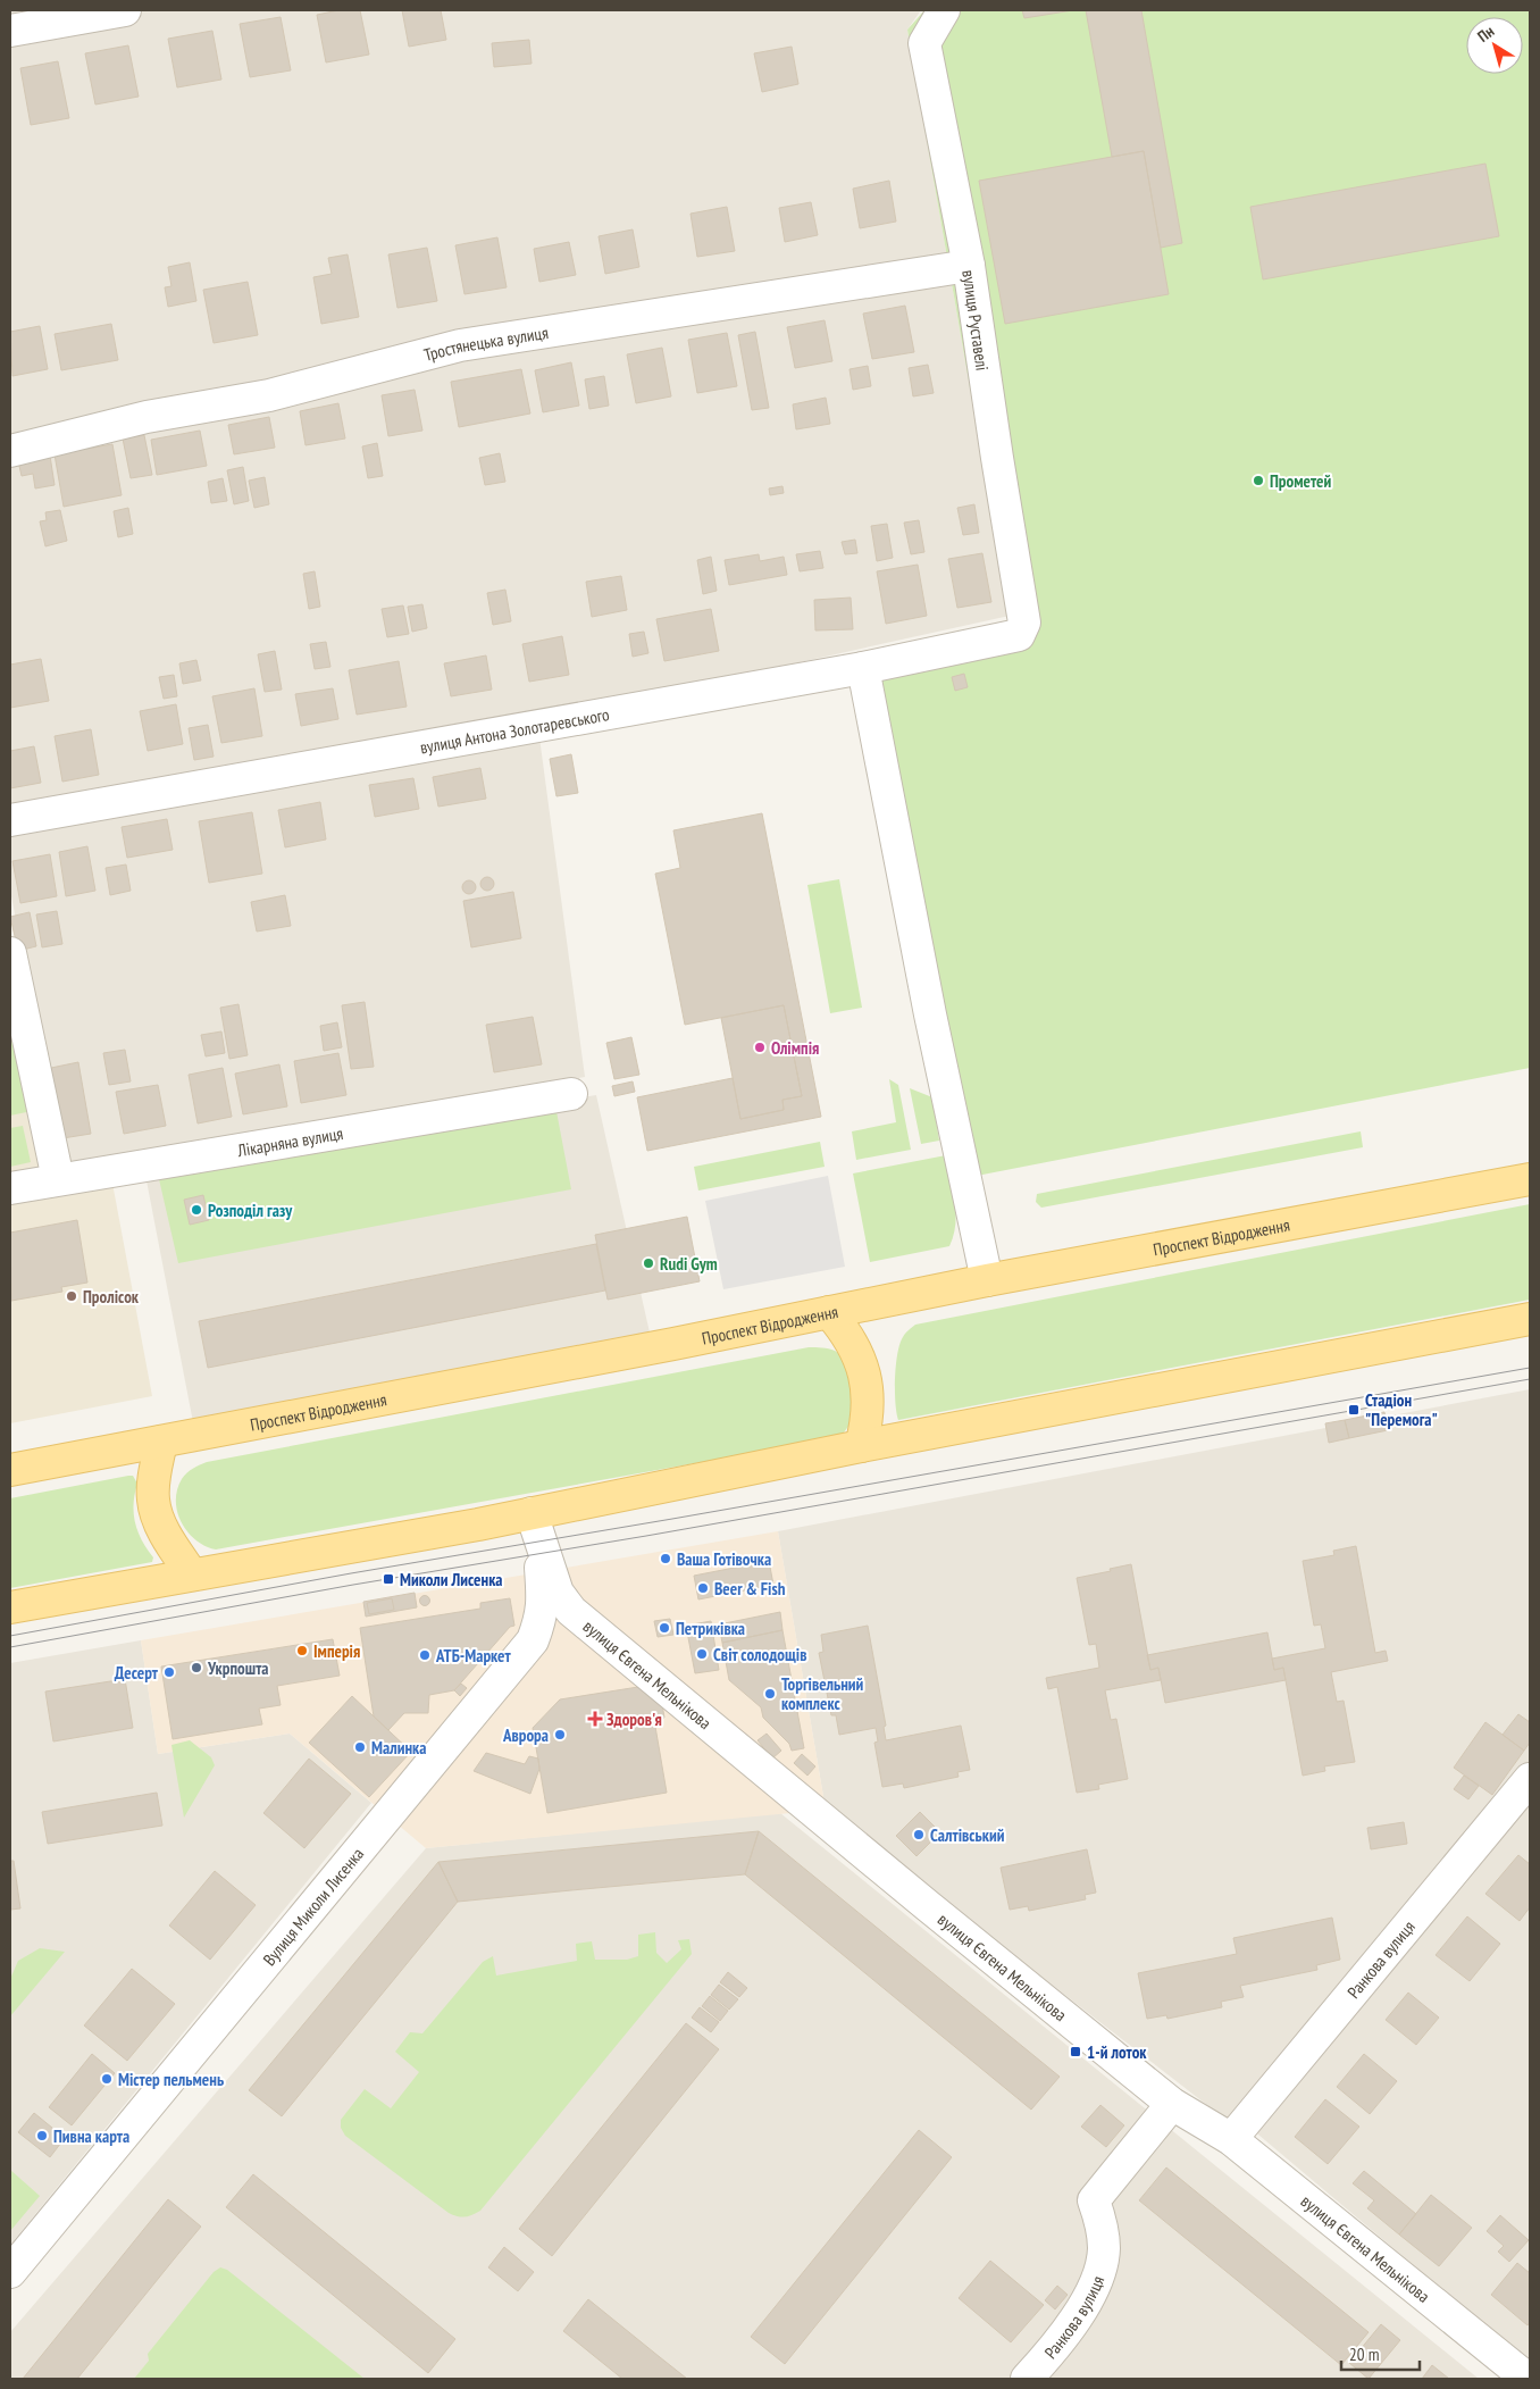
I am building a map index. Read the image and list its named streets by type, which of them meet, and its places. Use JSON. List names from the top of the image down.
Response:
{
  "streets": {
    "main road": ["Проспект Відродження"],
    "street": [
      "вулиця Руставелі",
      "Тростянецька вулиця",
      "вулиця Антона Золотаревського",
      "Лікарняна вулиця",
      "вулиця Євгена Мельнікова",
      "Вулиця Миколи Лисенка",
      "Ранкова вулиця"
    ]
  },
  "crossings": [
    ["вулиця Руставелі", "Тростянецька вулиця"],
    ["вулиця Руставелі", "вулиця Антона Золотаревського"],
    ["вулиця Євгена Мельнікова", "Вулиця Миколи Лисенка"],
    ["вулиця Євгена Мельнікова", "Ранкова вулиця"]
  ],
  "places": {
    "other": [
      "Прометей",
      "Олімпія",
      "Розподіл газу",
      "Rudi Gym",
      "Пролісок",
      "Ваша Готівочка",
      "Beer & Fish",
      "Петриківка",
      "Імперія",
      "Світ солодощів",
      "АТБ-Маркет",
      "Укрпошта",
      "Десерт",
      "Торгівельний комплекс",
      "Аврора",
      "Малинка",
      "Салтівський",
      "Містер пельмень",
      "Пивна карта"
    ],
    "transit": ["Стадіон \"Перемога\"", "Миколи Лисенка", "1-й лоток"],
    "health": ["Здоров'я"]
  },
  "scale_bar": "20 m",
  "north": "top left"
}
